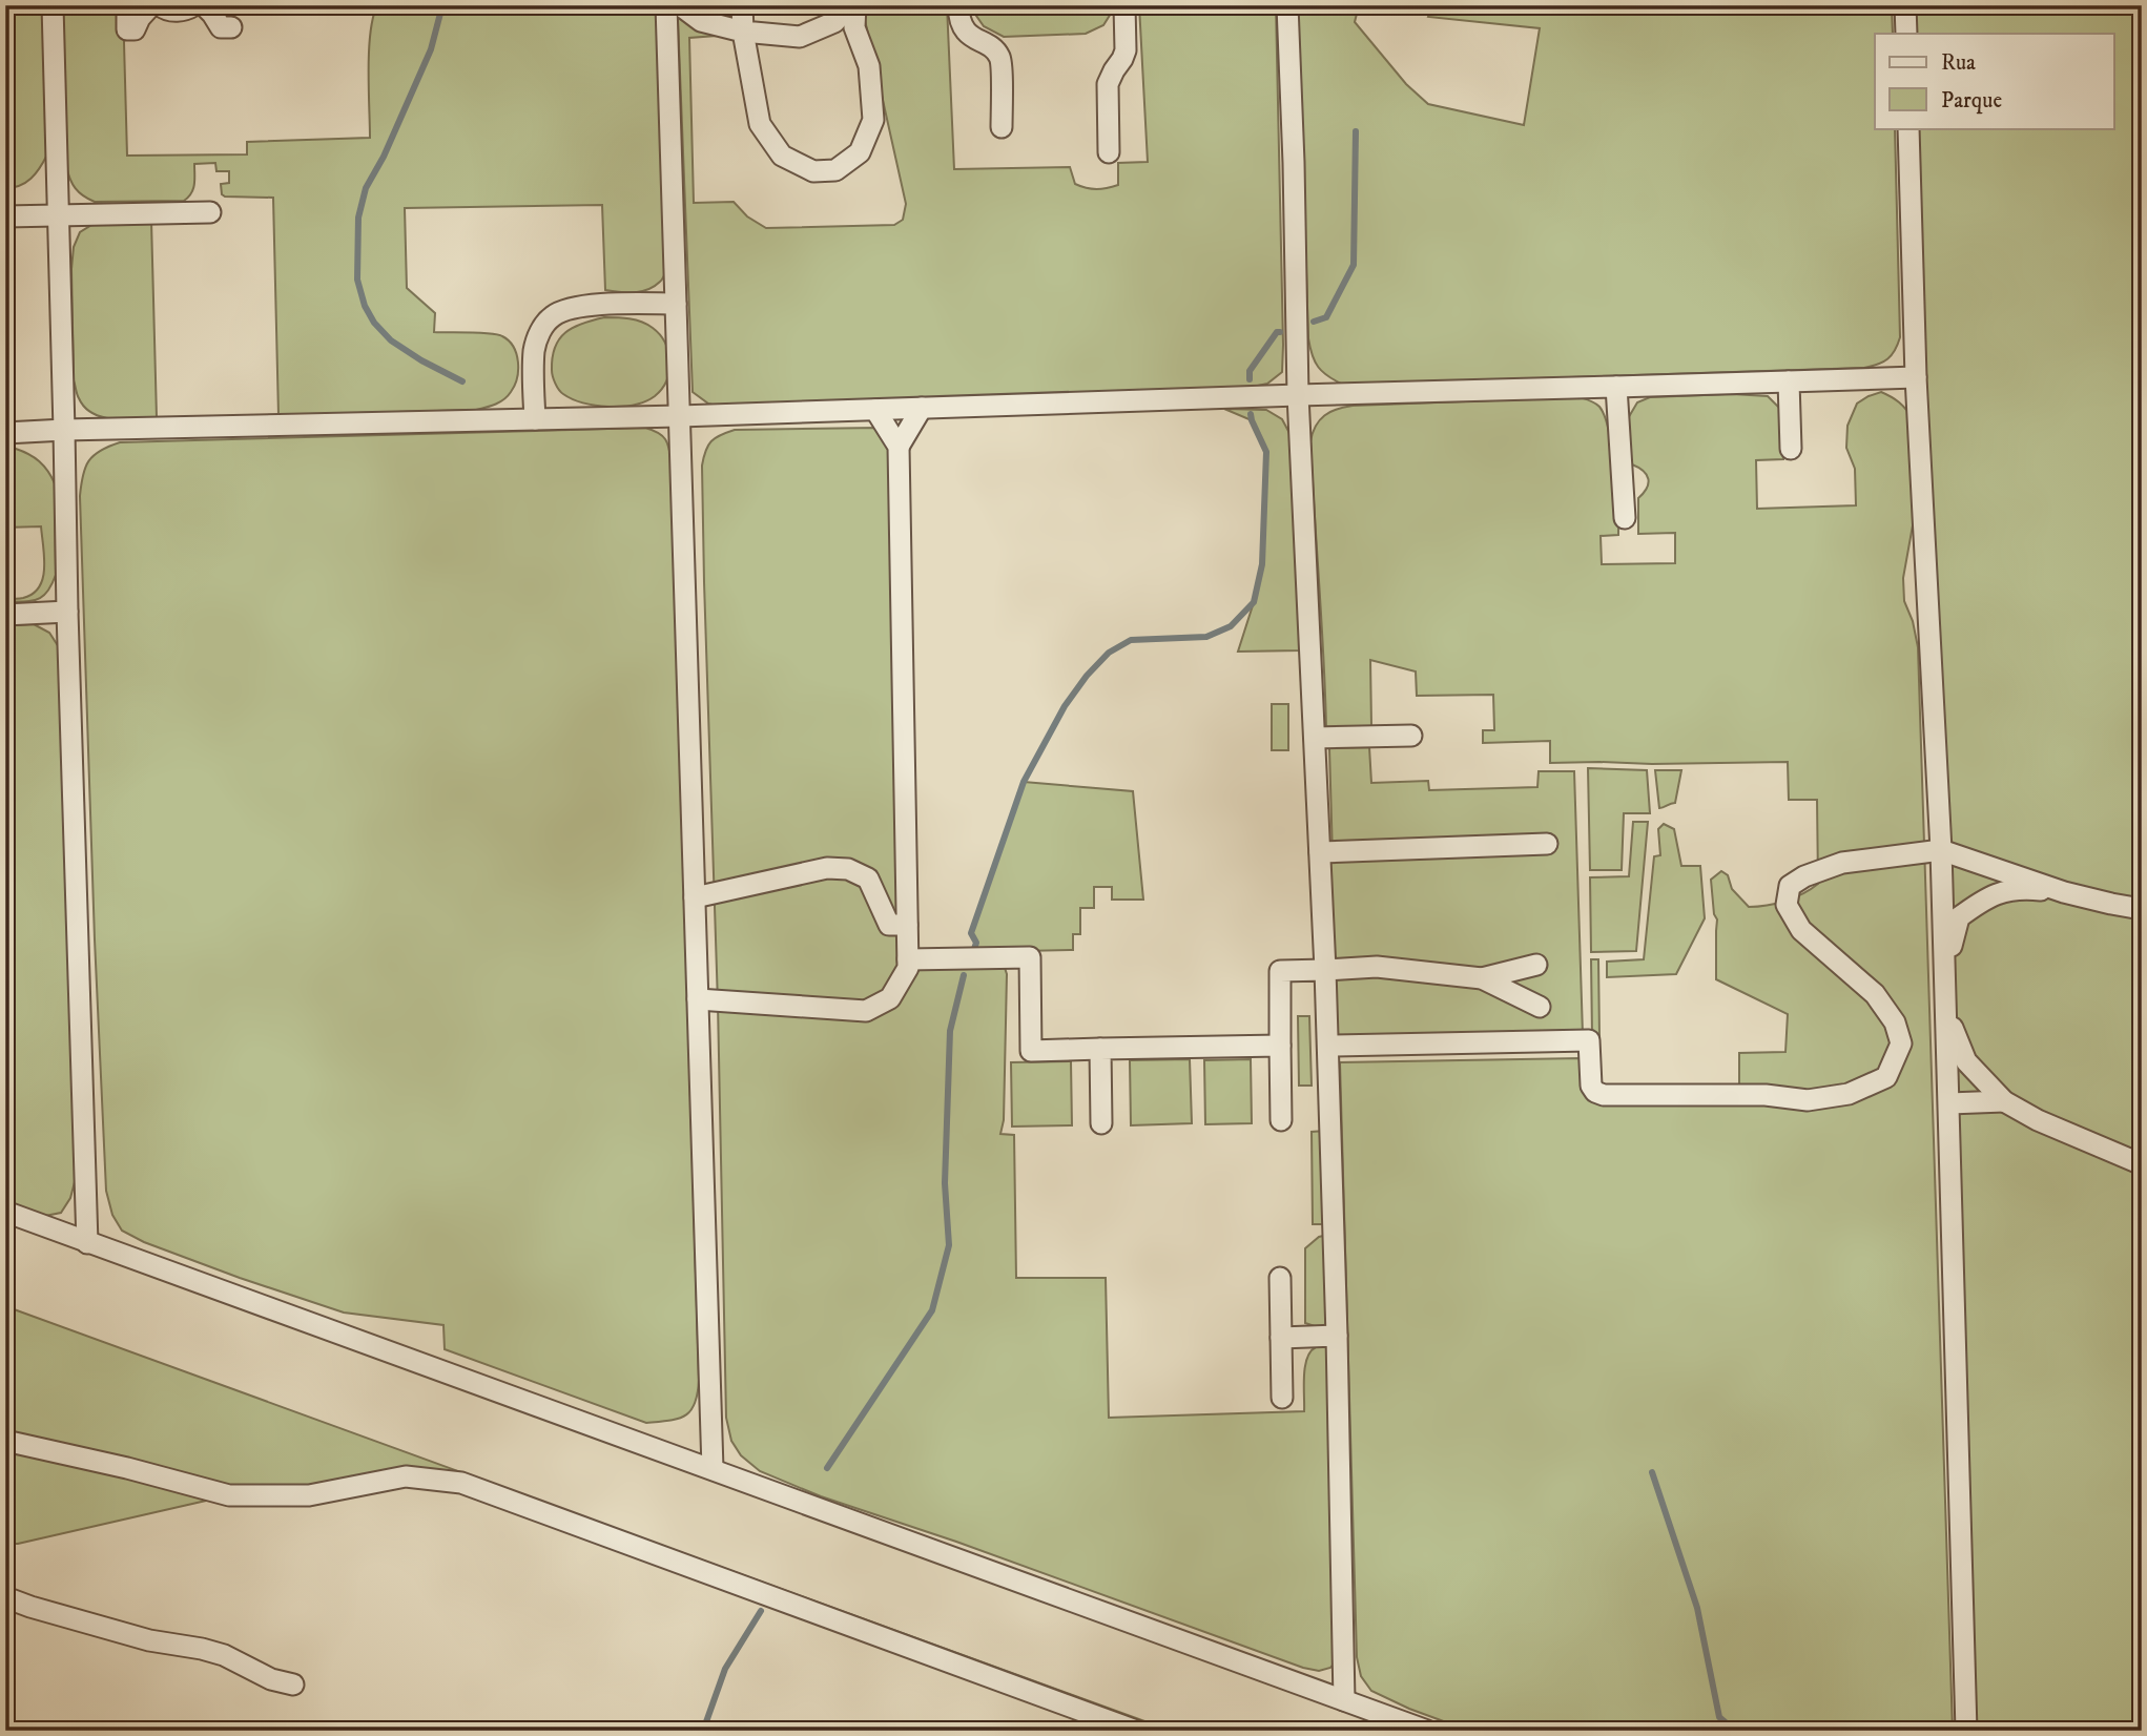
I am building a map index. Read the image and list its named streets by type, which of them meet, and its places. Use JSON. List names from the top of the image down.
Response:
{
  "legend": ["Rua", "Parque"]
}
